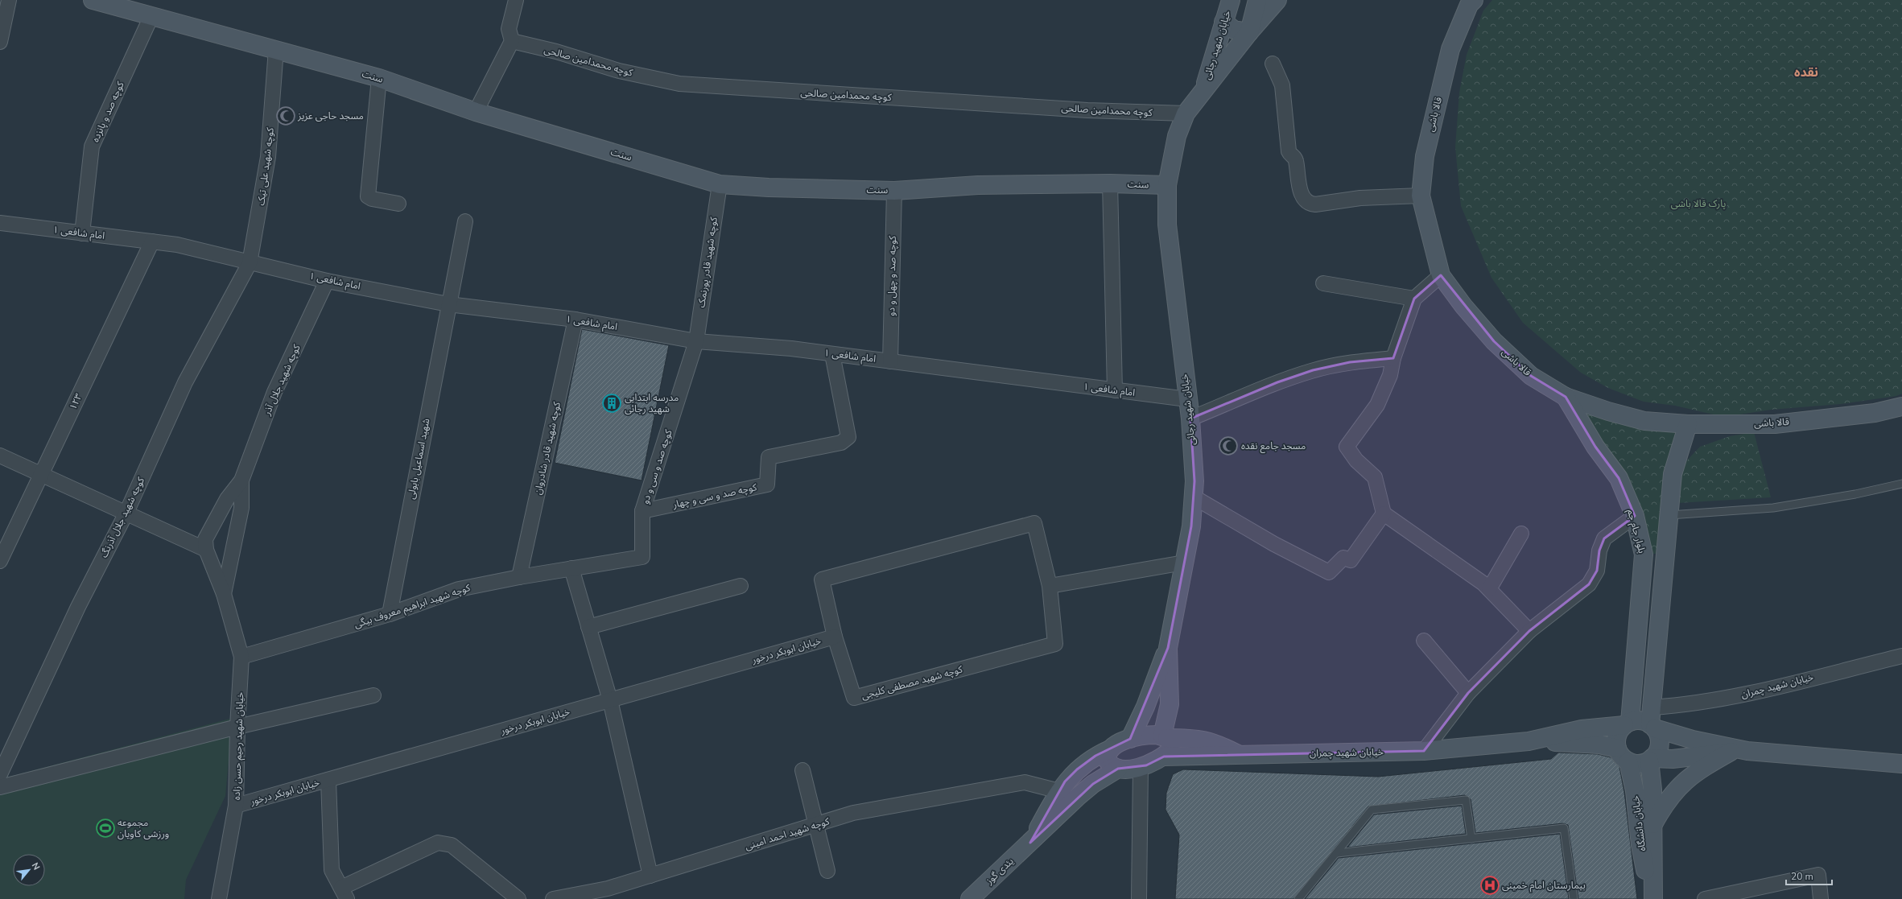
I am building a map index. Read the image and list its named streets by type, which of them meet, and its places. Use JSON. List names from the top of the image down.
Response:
{
  "streets": {
    "main road": [
      "خیابان شهید رجائی",
      "سنت",
      "قالا باشی",
      "بلوار جام جم",
      "خیابان شهید چمران",
      "خیابان دانشگاه",
      "یئدی گوز"
    ],
    "street": [
      "کوچه محمدامین صالحی",
      "کوچه صد و پانزده",
      "کوچه شهید علی تیک",
      "امام شافعی ۱",
      "کوچه شهید قادر پورنمک",
      "کوچه صد و چهل و دو",
      "کوچه شهید جلال آذر",
      "۱۲۳",
      "کوچه شهید قادر شادروان",
      "شهید اسماعیل بابولی",
      "کوچه صد و سی و دو",
      "کوچه صد و سی و چهار",
      "کوچه شهید جلال آذرنگ",
      "کوچه شهید ابراهیم معروف بیگی",
      "خیابان ابوبکر درخور",
      "کوچه شهید مصطفی کلیجی",
      "خیابان شهید رحیم حسن زاده",
      "کوچه شهید احمد امینی"
    ]
  },
  "crossings": [
    ["خیابان شهید رجائی", "کوچه محمدامین صالحی"],
    ["خیابان شهید رجائی", "سنت"],
    ["خیابان شهید رجائی", "امام شافعی ۱"],
    ["خیابان شهید رجائی", "خیابان شهید چمران"],
    ["سنت", "کوچه صد و پانزده"],
    ["سنت", "کوچه شهید علی تیک"],
    ["سنت", "کوچه شهید قادر پورنمک"],
    ["سنت", "کوچه صد و چهل و دو"],
    ["کوچه صد و پانزده", "امام شافعی ۱"],
    ["قالا باشی", "بلوار جام جم"],
    ["کوچه شهید علی تیک", "امام شافعی ۱"],
    ["کوچه شهید علی تیک", "کوچه شهید جلال آذرنگ"],
    ["امام شافعی ۱", "کوچه شهید قادر پورنمک"],
    ["امام شافعی ۱", "کوچه صد و چهل و دو"],
    ["امام شافعی ۱", "کوچه شهید جلال آذر"],
    ["امام شافعی ۱", "۱۲۳"],
    ["امام شافعی ۱", "کوچه شهید قادر شادروان"],
    ["امام شافعی ۱", "شهید اسماعیل بابولی"],
    ["امام شافعی ۱", "کوچه صد و سی و دو"],
    ["امام شافعی ۱", "کوچه صد و سی و چهار"],
    ["امام شافعی ۱", "کوچه شهید جلال آذرنگ"],
    ["کوچه شهید قادر پورنمک", "کوچه صد و سی و دو"],
    ["کوچه شهید قادر شادروان", "کوچه شهید ابراهیم معروف بیگی"],
    ["شهید اسماعیل بابولی", "کوچه شهید ابراهیم معروف بیگی"],
    ["کوچه صد و سی و دو", "کوچه صد و سی و چهار"],
    ["کوچه صد و سی و دو", "کوچه شهید ابراهیم معروف بیگی"],
    ["بلوار جام جم", "خیابان شهید چمران"],
    ["بلوار جام جم", "خیابان دانشگاه"],
    ["کوچه شهید ابراهیم معروف بیگی", "خیابان شهید رحیم حسن زاده"],
    ["خیابان ابوبکر درخور", "کوچه شهید مصطفی کلیجی"],
    ["خیابان ابوبکر درخور", "خیابان شهید رحیم حسن زاده"],
    ["خیابان شهید چمران", "خیابان دانشگاه"]
  ],
  "districts": ["نقده"],
  "parks": ["پارک قالا باشی"],
  "places": {
    "mosque": ["مسجد حاجی عزیز", "مسجد جامع نقده"],
    "building": ["مدرسه ابتدایی شهید رجائی"],
    "sports": ["مجموعه ورزشی کاویان"],
    "hospital": ["بیمارستان امام خمینی"]
  },
  "scale_bar": "20 m",
  "north": "top right"
}
